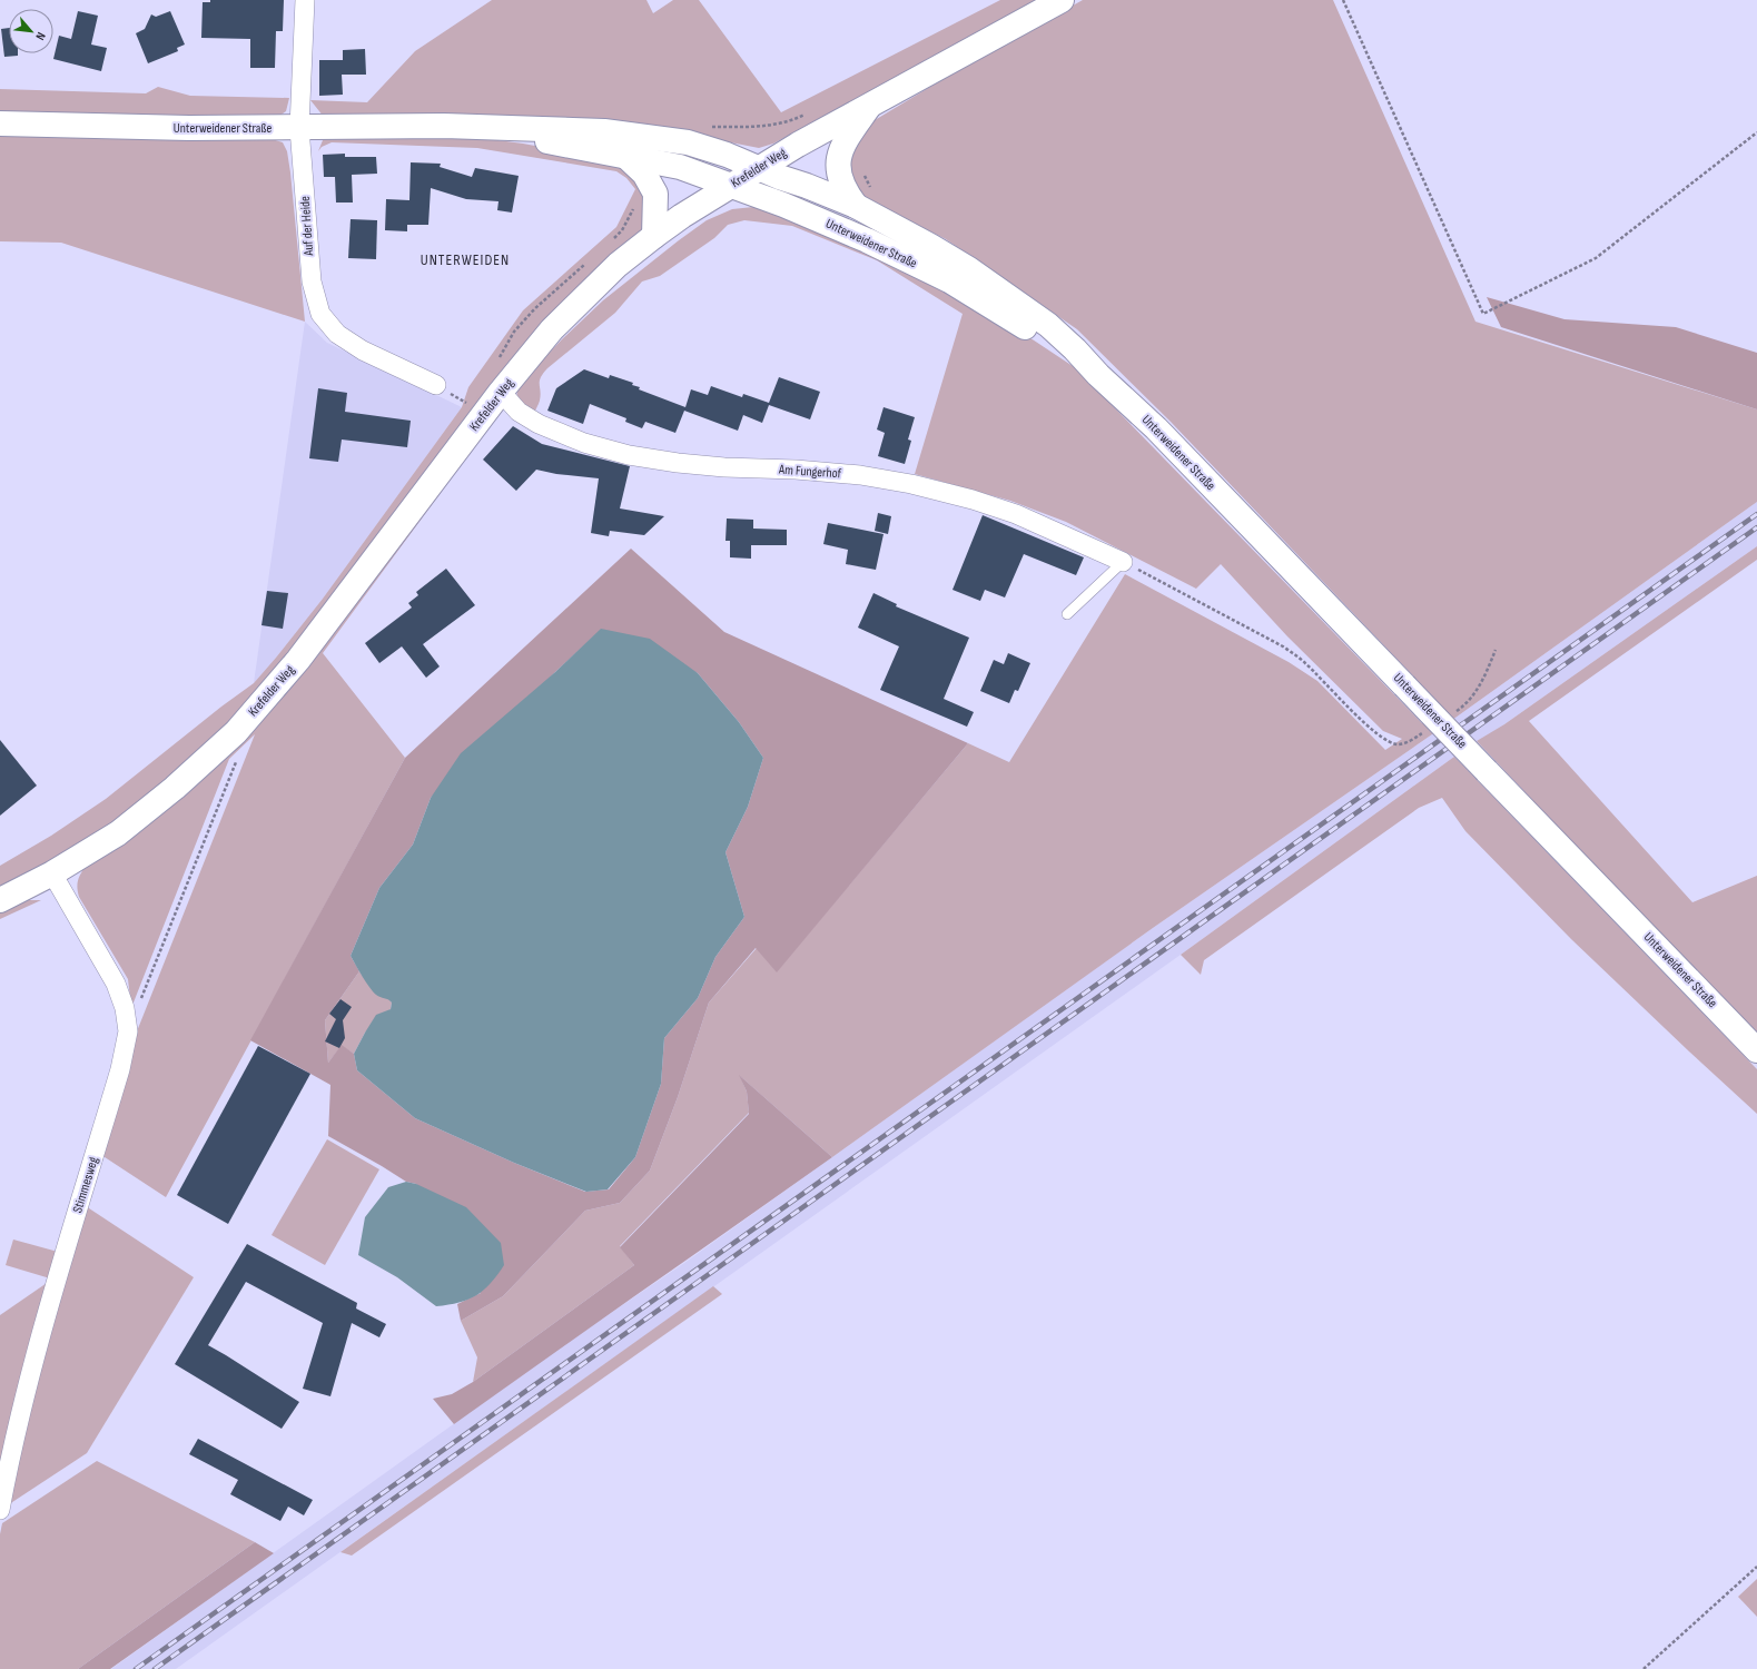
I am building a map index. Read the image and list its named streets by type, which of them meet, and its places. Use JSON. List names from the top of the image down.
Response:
{
  "streets": {
    "street": [
      "Unterweidener Straße",
      "Krefelder Weg",
      "Auf der Heide",
      "Am Fungerhof",
      "Stimmesweg"
    ]
  },
  "crossings": [
    ["Unterweidener Straße", "Krefelder Weg"],
    ["Unterweidener Straße", "Auf der Heide"],
    ["Krefelder Weg", "Am Fungerhof"],
    ["Krefelder Weg", "Stimmesweg"]
  ],
  "districts": ["UNTERWEIDEN"],
  "north": "bottom right"
}
